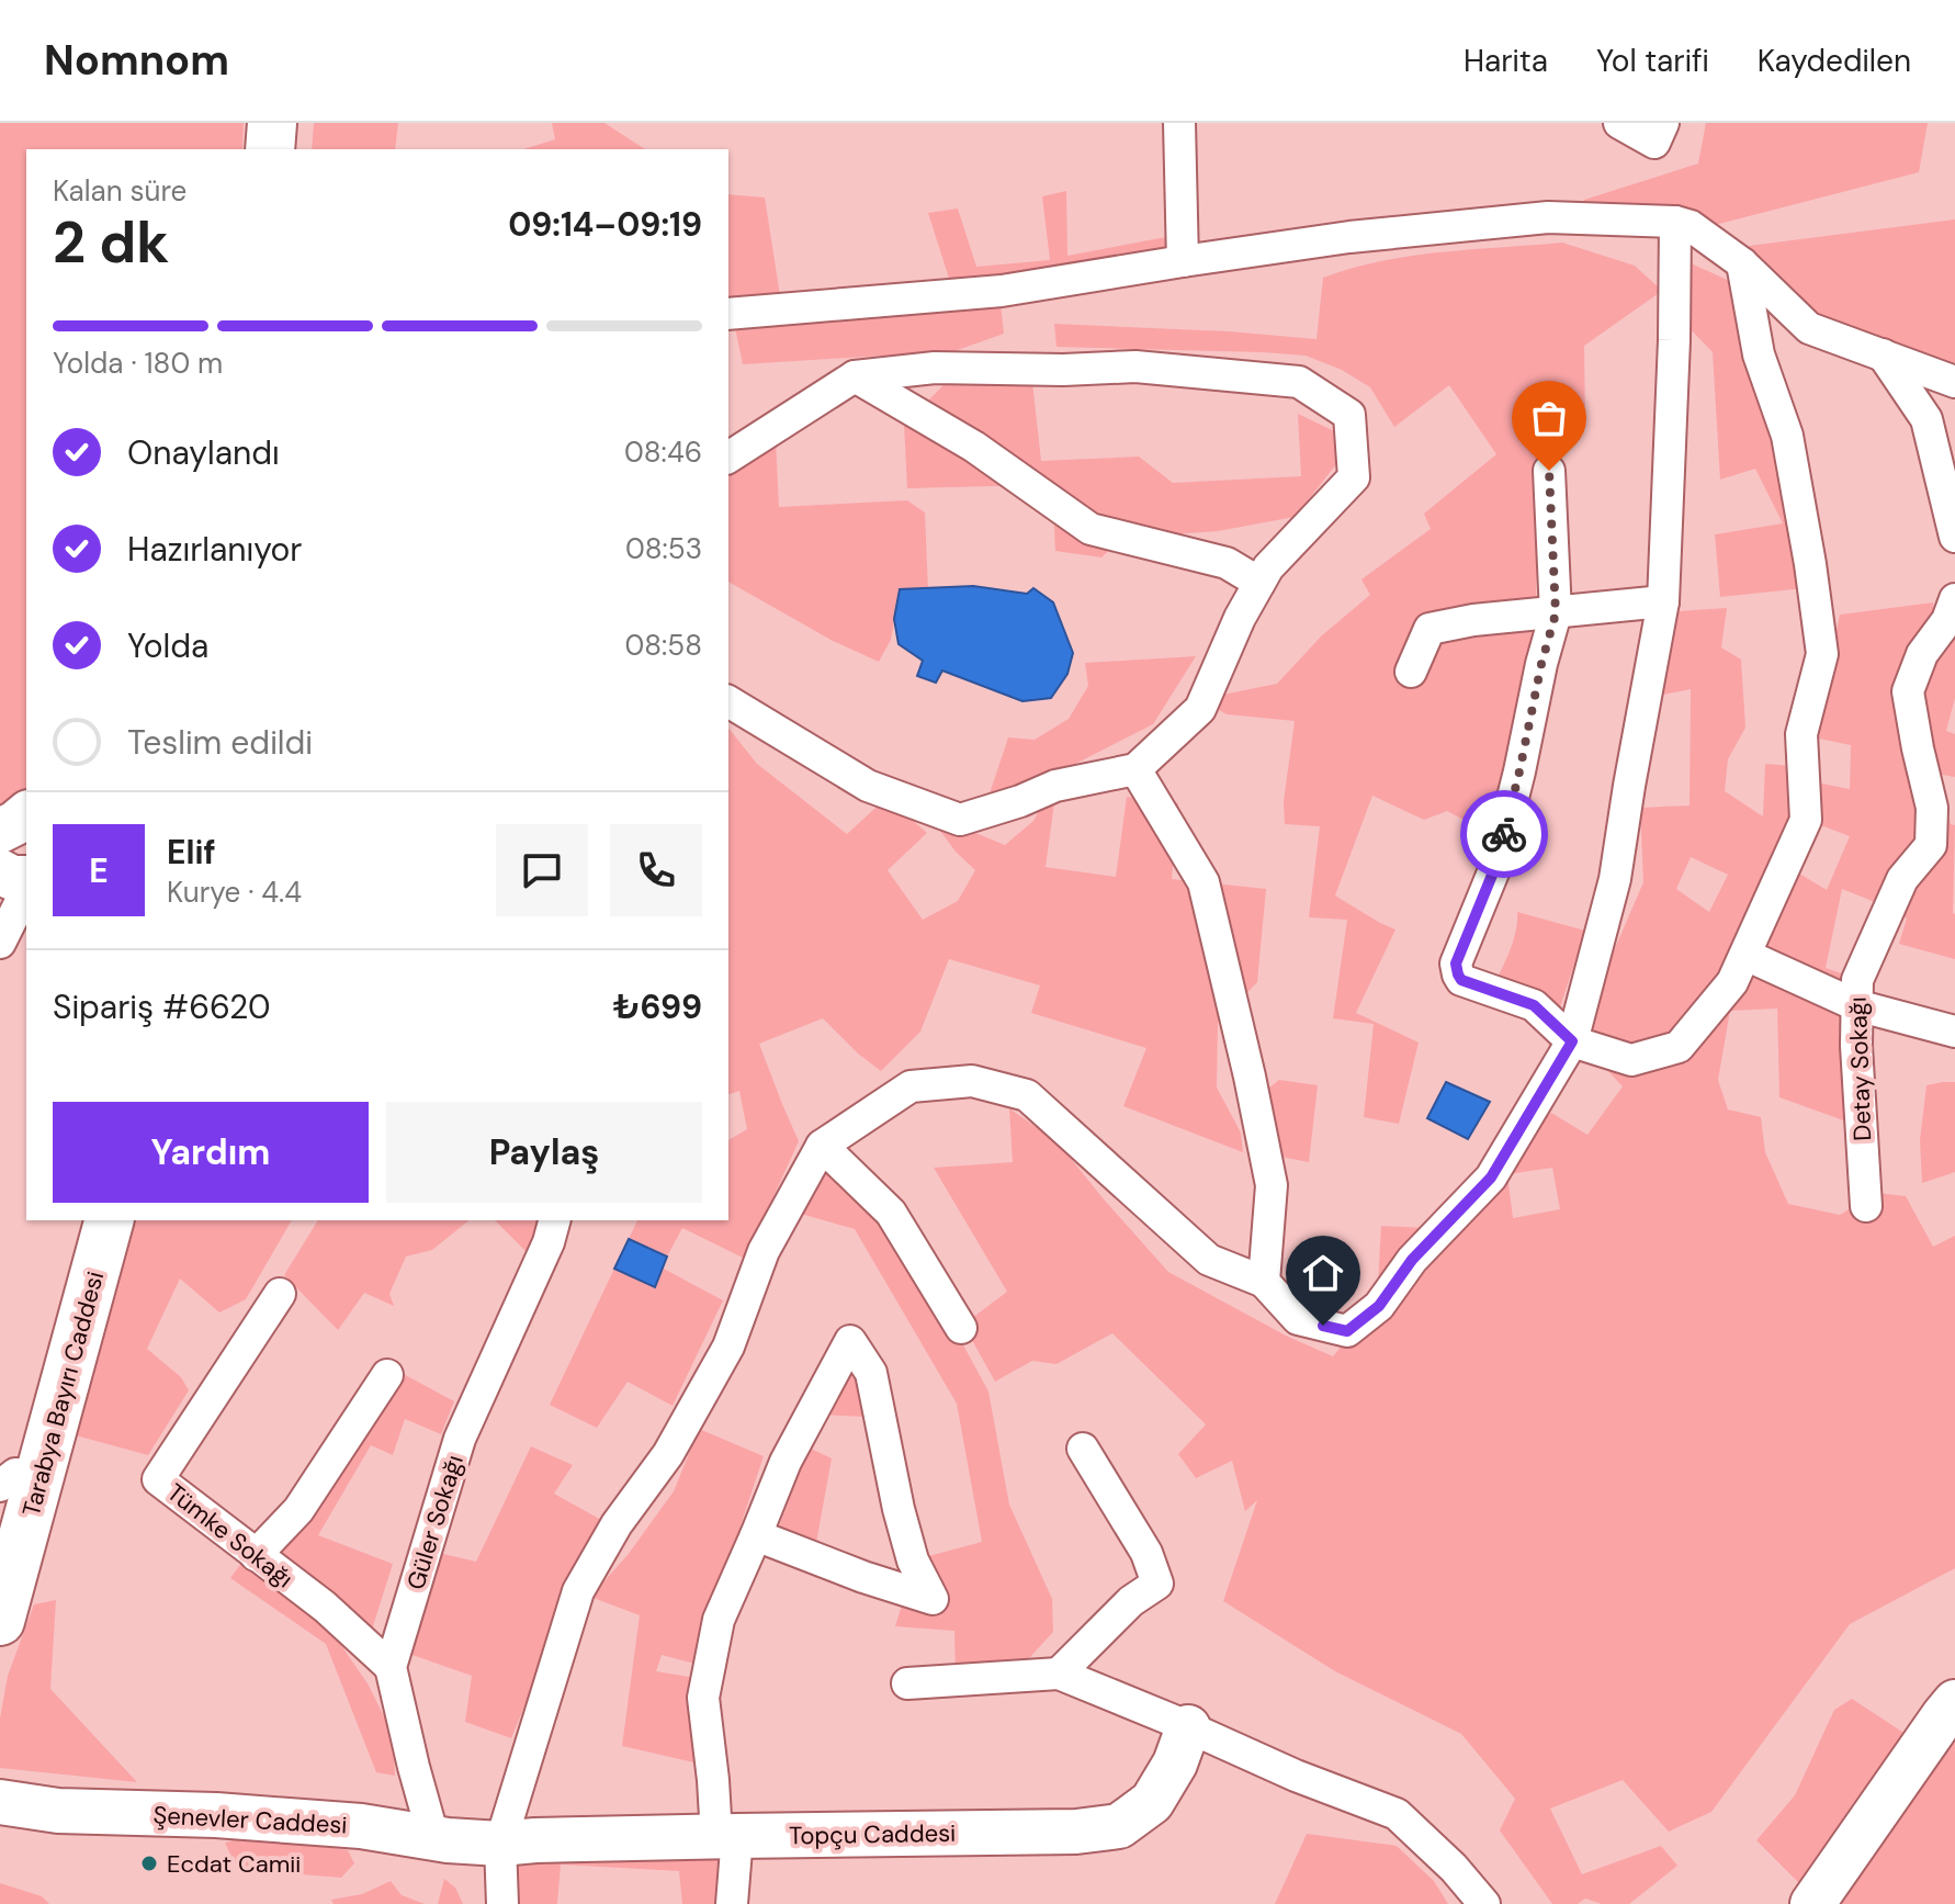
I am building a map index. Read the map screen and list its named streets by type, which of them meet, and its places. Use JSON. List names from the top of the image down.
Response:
{
  "streets": {
    "main road": ["Tarabya Bayırı Caddesi"],
    "street": [
      "Detay Sokağı",
      "Güler Sokağı",
      "Tümke Sokağı",
      "Şenevler Caddesi",
      "Topçu Caddesi"
    ]
  },
  "crossings": [
    ["Güler Sokağı", "Tümke Sokağı"],
    ["Güler Sokağı", "Şenevler Caddesi"],
    ["Şenevler Caddesi", "Topçu Caddesi"]
  ],
  "places": ["Ecdat Camii"],
  "page": {
    "header": "Nomnom",
    "nav": ["Harita", "Yol tarifi", "Kaydedilen"],
    "heading": ["2 dk", "Kalan süre", "09:14–09:19"],
    "panel": [
      "Elif",
      "Kurye · 4.4",
      "Sipariş #6620",
      "₺699"
    ],
    "bar": "Yolda · 180 m",
    "list": [
      ["Onaylandı", "08:46"],
      ["Hazırlanıyor", "08:53"],
      ["Yolda", "08:58"],
      "Teslim edildi"
    ],
    "round": "E",
    "buttons": ["Yardım", "Paylaş"]
  }
}
